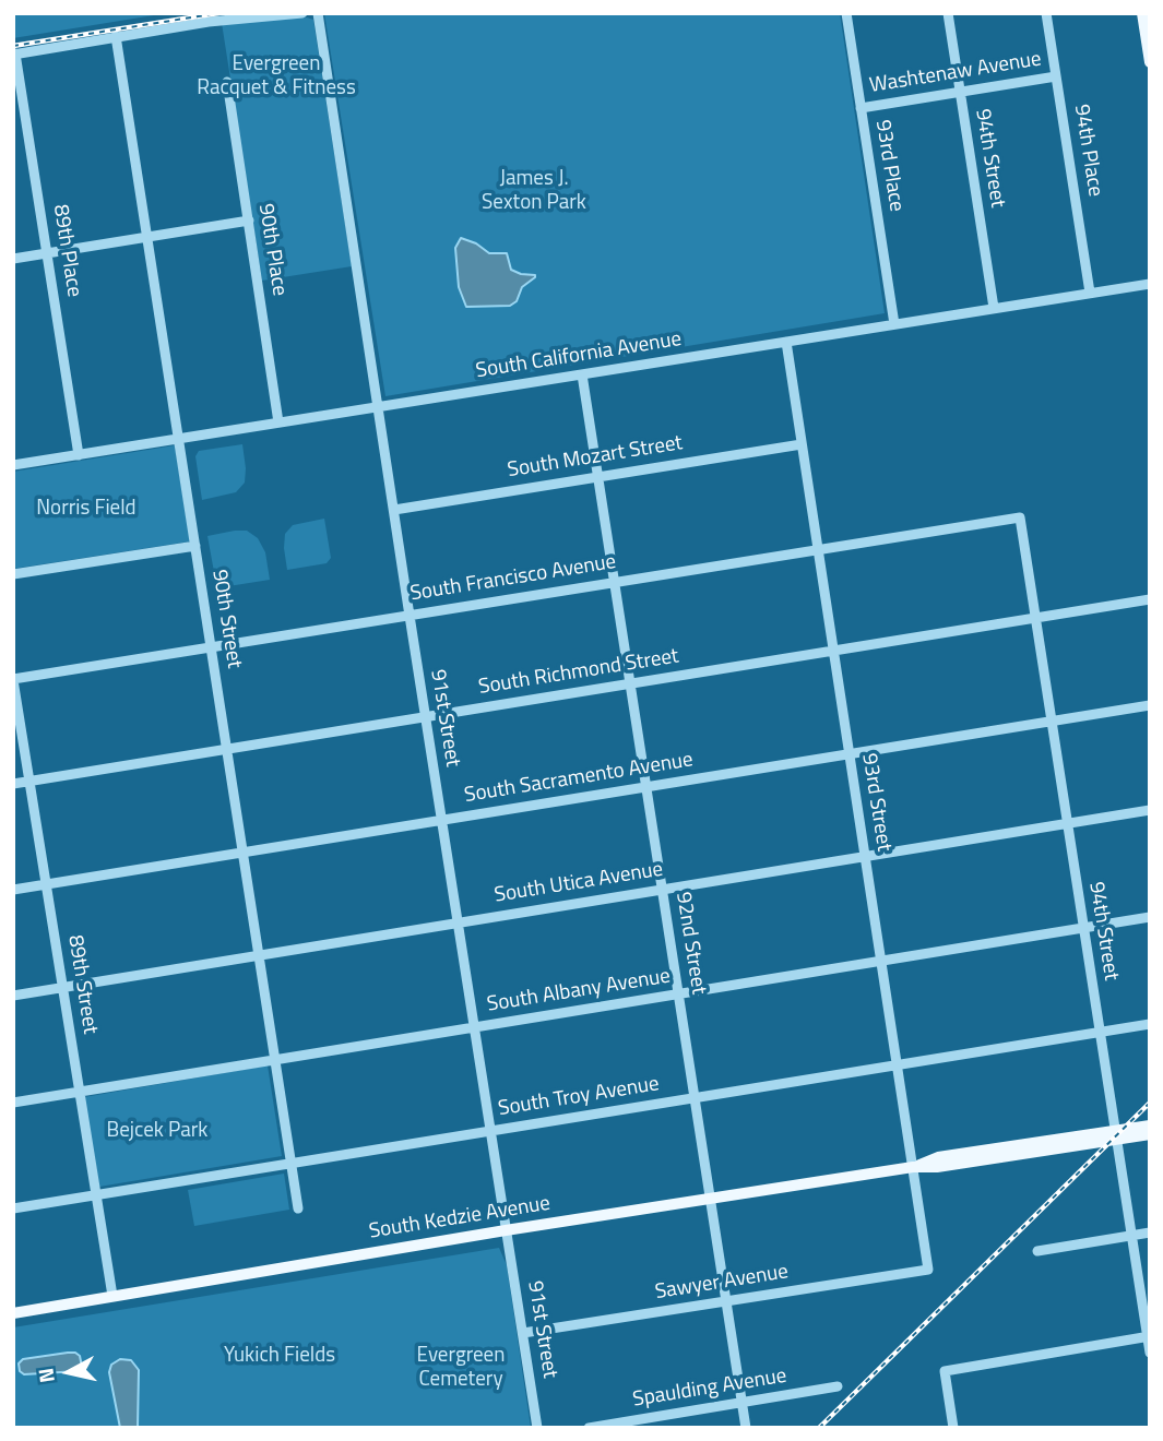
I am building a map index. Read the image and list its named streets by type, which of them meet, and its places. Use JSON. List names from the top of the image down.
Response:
{
  "streets": {
    "main road": ["South Kedzie Avenue"],
    "street": [
      "Washtenaw Avenue",
      "94th Place",
      "94th Street",
      "93rd Place",
      "90th Place",
      "89th Place",
      "South California Avenue",
      "South Mozart Street",
      "South Francisco Avenue",
      "90th Street",
      "South Richmond Street",
      "91st Street",
      "South Sacramento Avenue",
      "93rd Street",
      "South Utica Avenue",
      "92nd Street",
      "89th Street",
      "South Albany Avenue",
      "South Troy Avenue",
      "Sawyer Avenue",
      "Spaulding Avenue"
    ]
  },
  "crossings": [
    ["Washtenaw Avenue", "94th Place"],
    ["Washtenaw Avenue", "94th Street"],
    ["Washtenaw Avenue", "93rd Place"],
    ["94th Place", "South California Avenue"],
    ["94th Street", "South California Avenue"],
    ["94th Street", "South Francisco Avenue"],
    ["94th Street", "South Richmond Street"],
    ["94th Street", "South Sacramento Avenue"],
    ["94th Street", "South Utica Avenue"],
    ["94th Street", "South Albany Avenue"],
    ["94th Street", "South Troy Avenue"],
    ["94th Street", "South Kedzie Avenue"],
    ["93rd Place", "South California Avenue"],
    ["90th Place", "South California Avenue"],
    ["89th Place", "South California Avenue"],
    ["South California Avenue", "90th Street"],
    ["South California Avenue", "91st Street"],
    ["South California Avenue", "93rd Street"],
    ["South California Avenue", "92nd Street"],
    ["South Mozart Street", "91st Street"],
    ["South Mozart Street", "93rd Street"],
    ["South Mozart Street", "92nd Street"],
    ["South Francisco Avenue", "90th Street"],
    ["South Francisco Avenue", "91st Street"],
    ["South Francisco Avenue", "93rd Street"],
    ["South Francisco Avenue", "92nd Street"],
    ["South Francisco Avenue", "89th Street"],
    ["90th Street", "South Richmond Street"],
    ["90th Street", "South Sacramento Avenue"],
    ["90th Street", "South Utica Avenue"],
    ["90th Street", "South Albany Avenue"],
    ["90th Street", "South Troy Avenue"],
    ["South Richmond Street", "91st Street"],
    ["South Richmond Street", "93rd Street"],
    ["South Richmond Street", "92nd Street"],
    ["South Richmond Street", "89th Street"],
    ["91st Street", "South Sacramento Avenue"],
    ["91st Street", "South Utica Avenue"],
    ["91st Street", "South Albany Avenue"],
    ["91st Street", "South Troy Avenue"],
    ["91st Street", "South Kedzie Avenue"],
    ["91st Street", "Sawyer Avenue"],
    ["South Sacramento Avenue", "93rd Street"],
    ["South Sacramento Avenue", "92nd Street"],
    ["South Sacramento Avenue", "89th Street"],
    ["93rd Street", "South Utica Avenue"],
    ["93rd Street", "South Albany Avenue"],
    ["93rd Street", "South Troy Avenue"],
    ["93rd Street", "South Kedzie Avenue"],
    ["93rd Street", "Sawyer Avenue"],
    ["South Utica Avenue", "92nd Street"],
    ["South Utica Avenue", "89th Street"],
    ["92nd Street", "South Albany Avenue"],
    ["92nd Street", "South Troy Avenue"],
    ["92nd Street", "South Kedzie Avenue"],
    ["92nd Street", "Sawyer Avenue"],
    ["92nd Street", "Spaulding Avenue"],
    ["89th Street", "South Albany Avenue"],
    ["89th Street", "South Troy Avenue"],
    ["89th Street", "South Kedzie Avenue"]
  ],
  "parks": [
    "Evergreen Racquet & Fitness",
    "James J. Sexton Park",
    "Norris Field",
    "Bejcek Park",
    "Yukich Fields",
    "Evergreen Cemetery"
  ],
  "north": "left"
}
